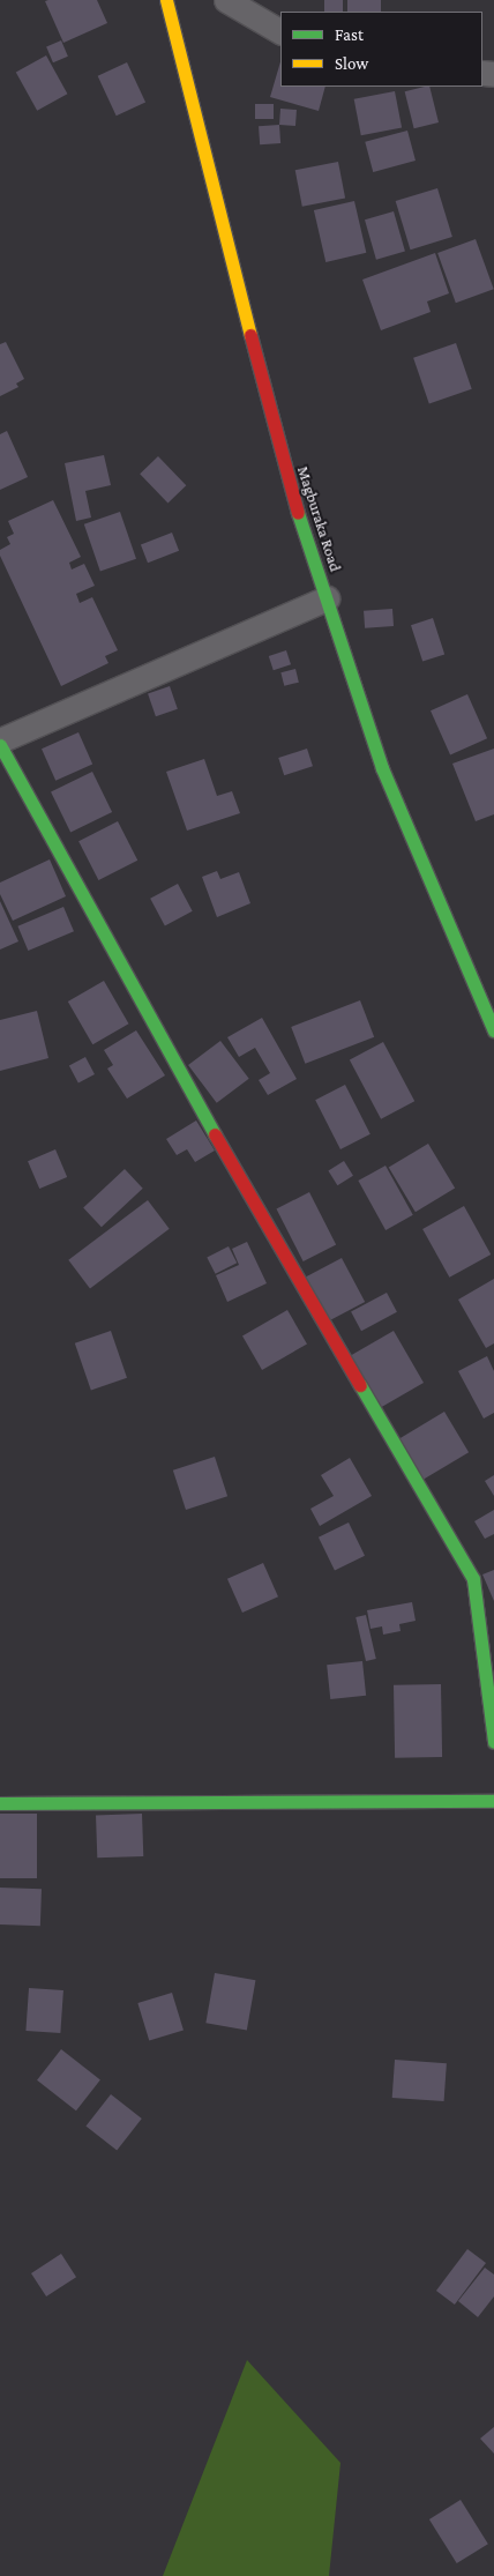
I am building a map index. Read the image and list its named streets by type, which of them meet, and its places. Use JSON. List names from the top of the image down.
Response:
{
  "streets": {
    "street": ["Magburaka Road"]
  },
  "legend": ["Fast", "Slow"]
}
